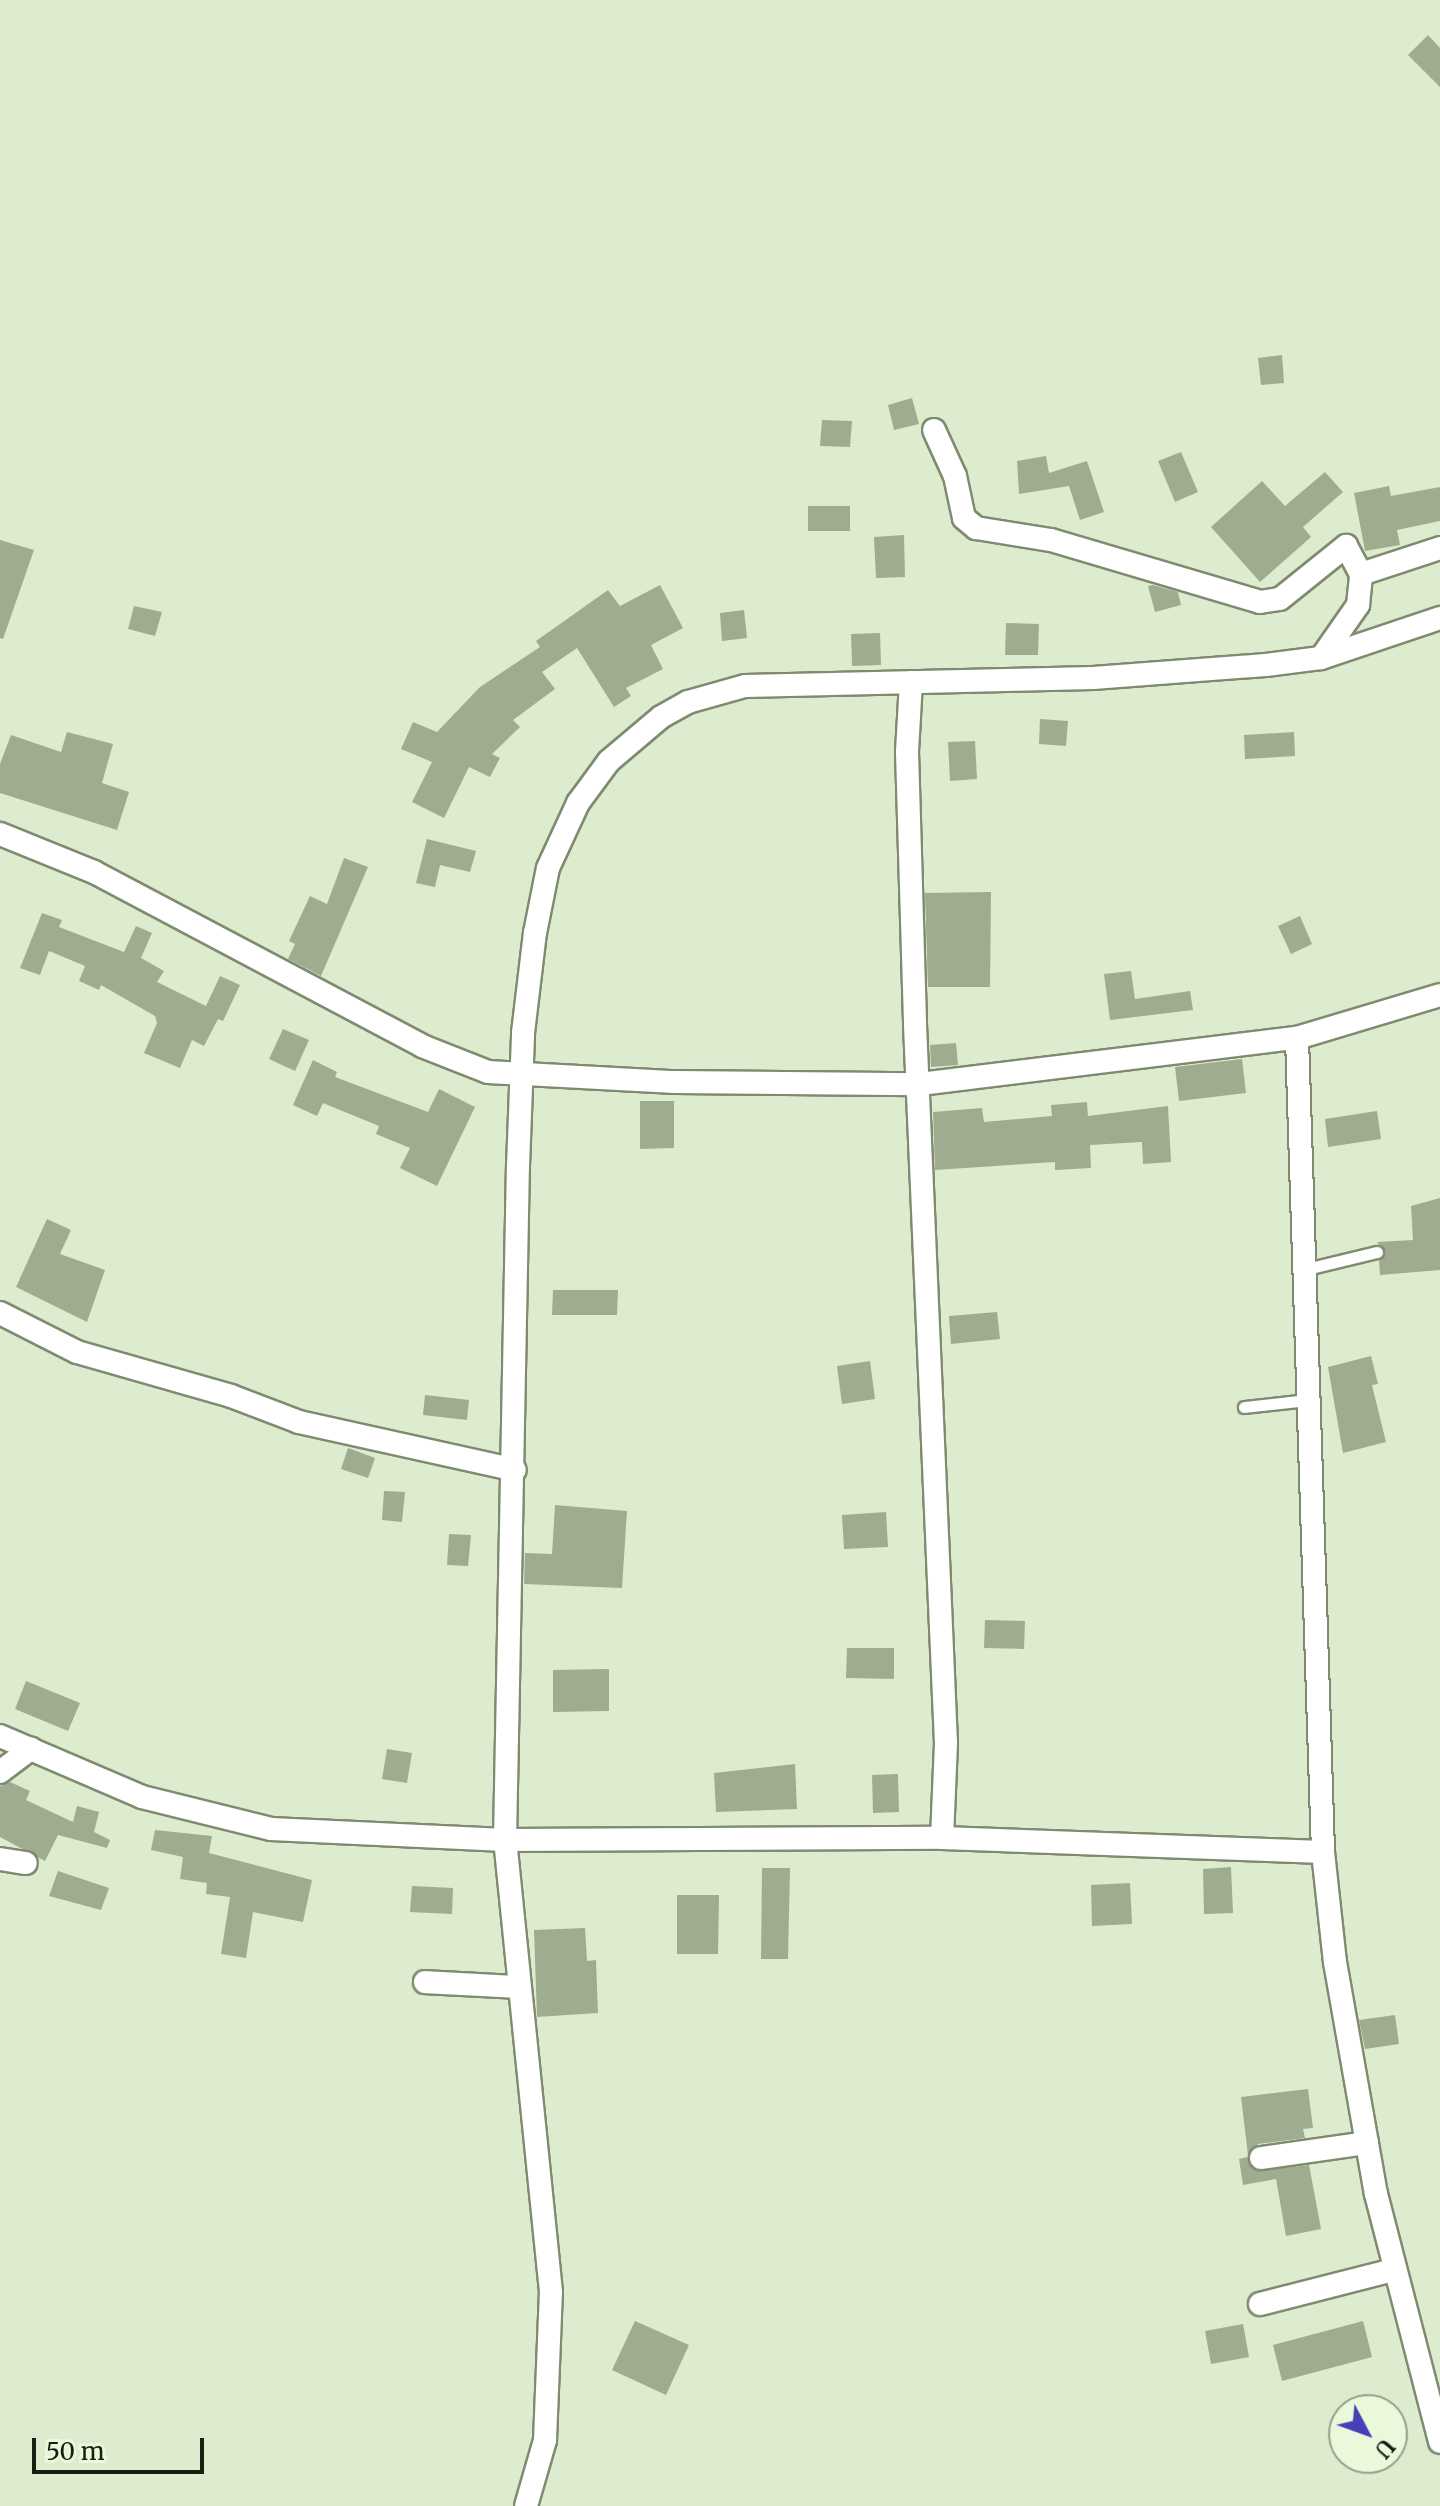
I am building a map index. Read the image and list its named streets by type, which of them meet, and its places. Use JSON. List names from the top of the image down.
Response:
{
  "scale_bar": "50 m",
  "north": "bottom right"
}
